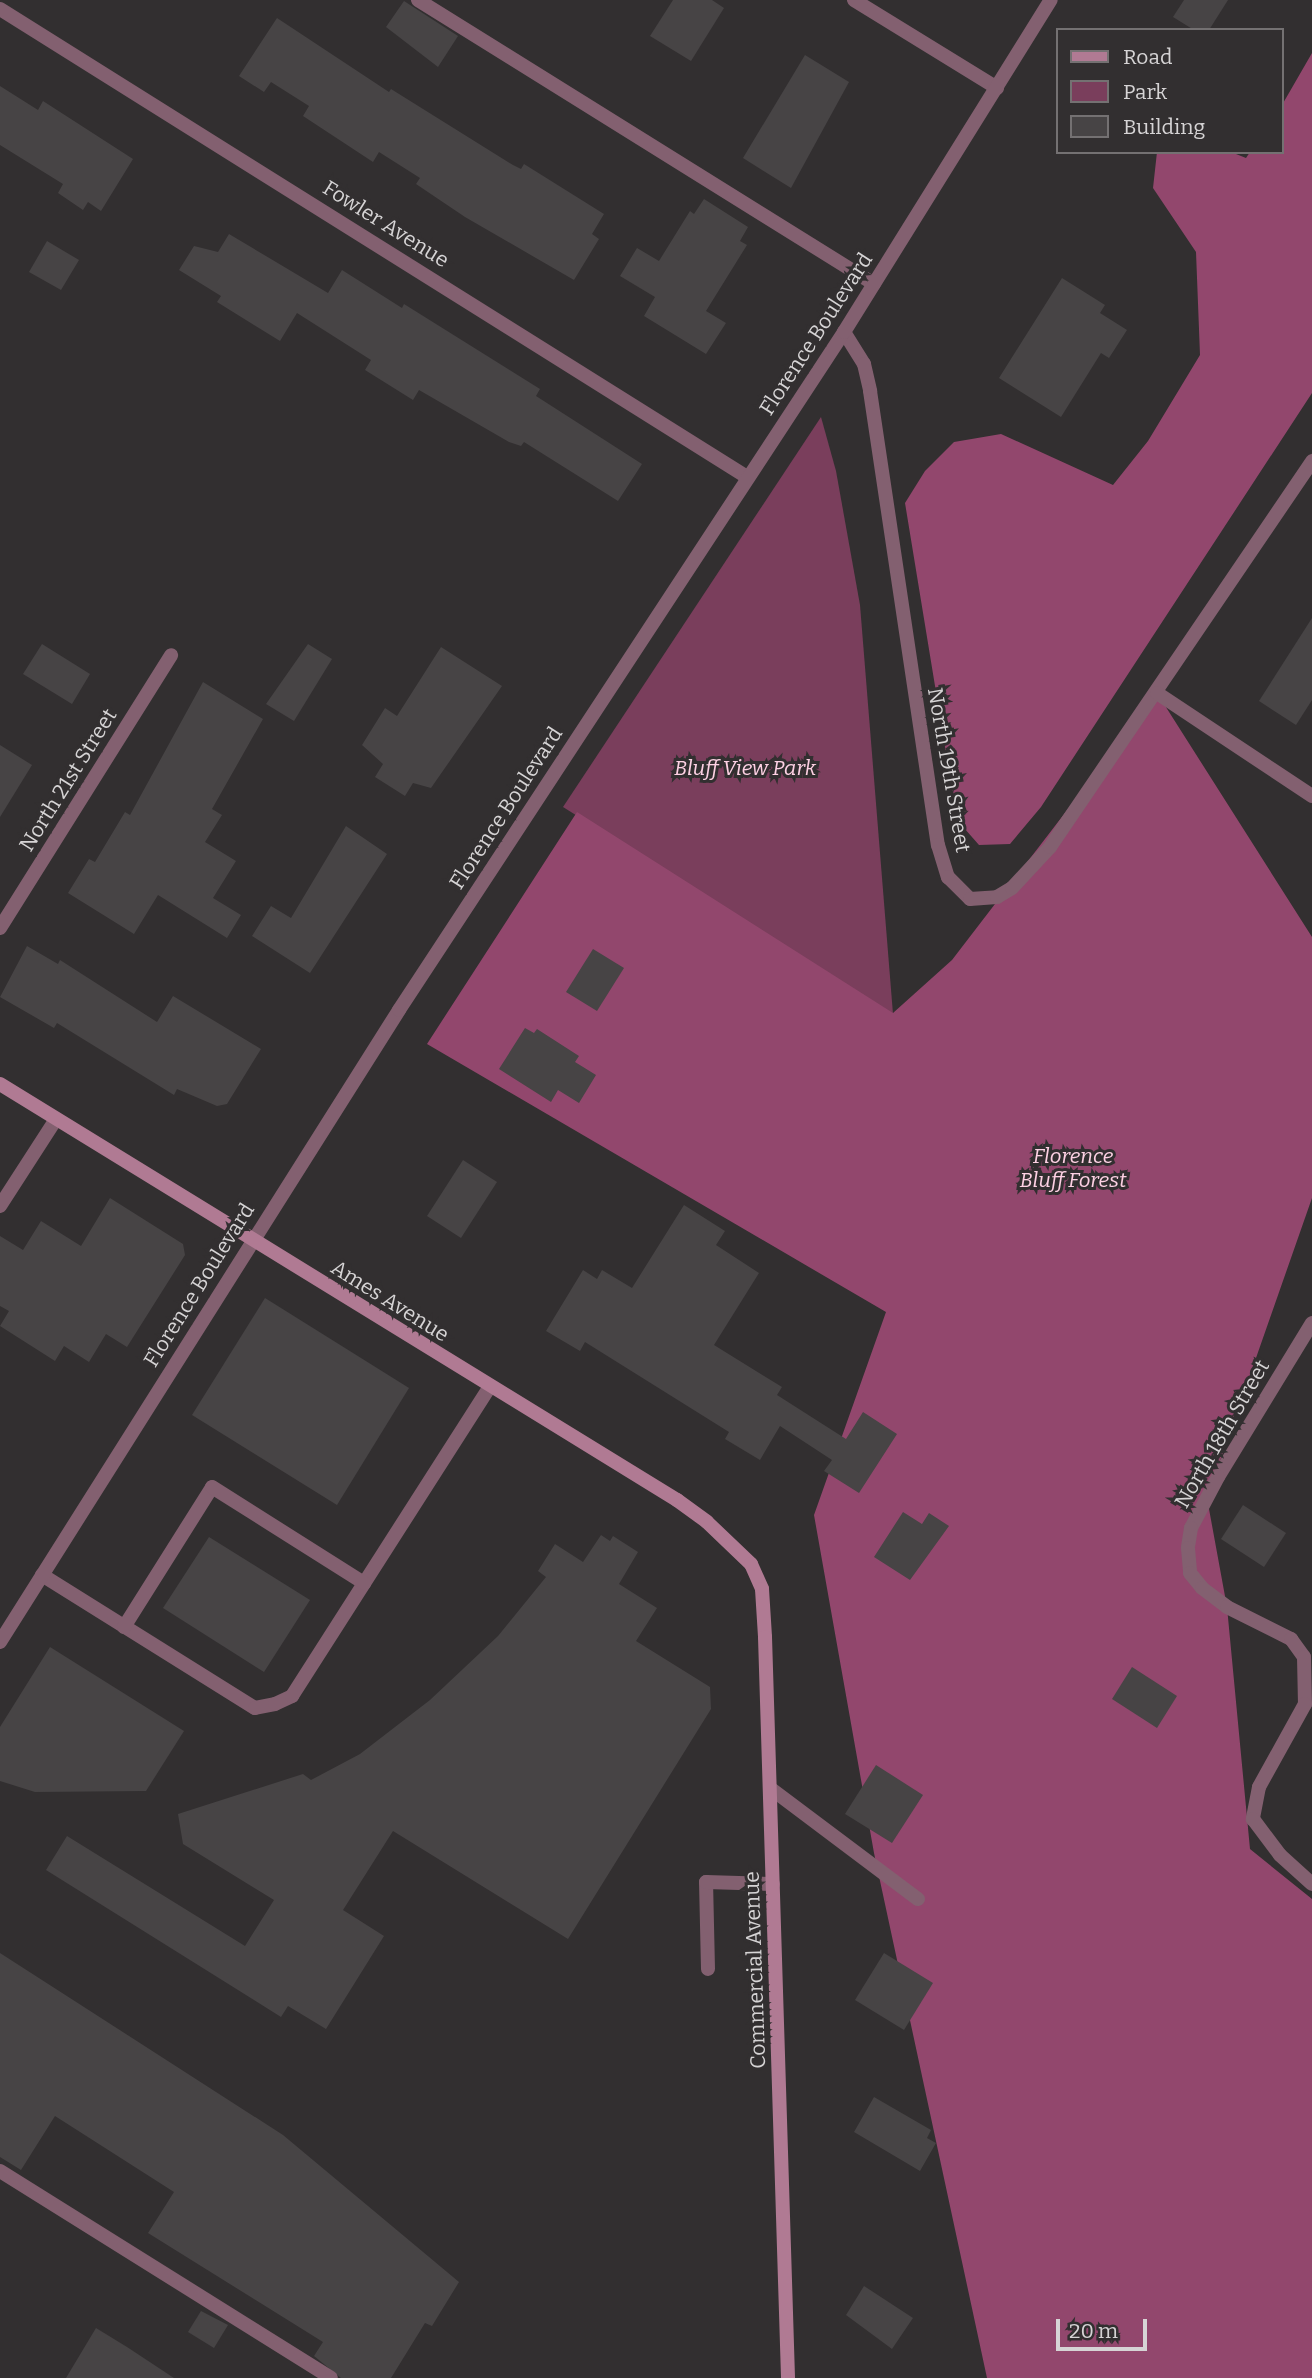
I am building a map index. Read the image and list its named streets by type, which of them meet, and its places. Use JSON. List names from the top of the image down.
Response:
{
  "streets": {
    "main road": ["Ames Avenue", "Commercial Avenue"],
    "street": [
      "Fowler Avenue",
      "Florence Boulevard",
      "North 19th Street",
      "North 21st Street",
      "North 18th Street"
    ]
  },
  "crossings": [
    ["Fowler Avenue", "Florence Boulevard"],
    ["Florence Boulevard", "North 19th Street"],
    ["Florence Boulevard", "Ames Avenue"],
    ["Ames Avenue", "Commercial Avenue"]
  ],
  "parks": ["Bluff View Park", "Florence Bluff Forest"],
  "legend": ["Road", "Park", "Building"],
  "scale_bar": "20 m"
}
